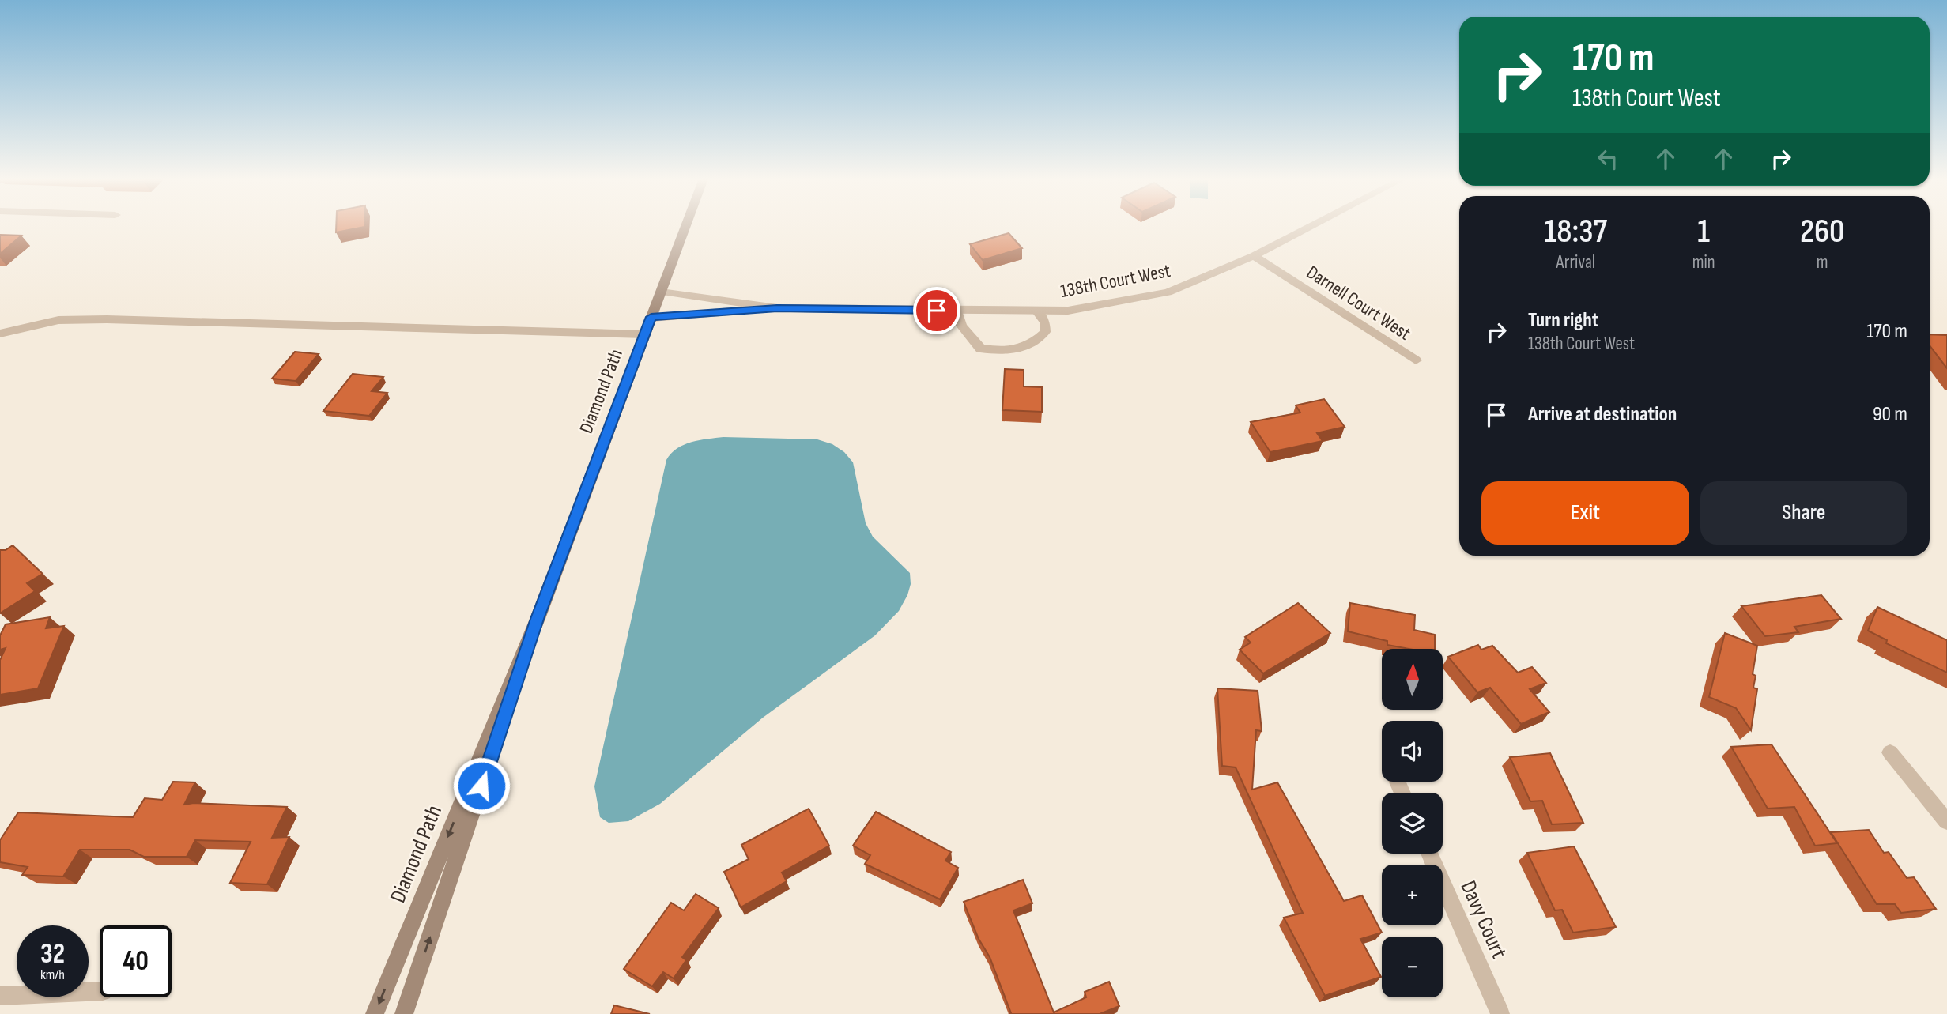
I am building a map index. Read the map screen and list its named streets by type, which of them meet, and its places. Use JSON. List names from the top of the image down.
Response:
{
  "streets": {
    "street": [
      "138th Court West",
      "Darnell Court West",
      "Diamond Path",
      "Davy Court"
    ]
  },
  "crossings": [
    ["138th Court West", "Darnell Court West"],
    ["138th Court West", "Diamond Path"]
  ],
  "north": "top",
  "page": {
    "turn": ["170 m", "138th Court West"],
    "eta": [
      "18:37",
      "Arrival",
      "1",
      "min",
      "260",
      "m"
    ],
    "list": [
      {
        "name": "Turn right",
        "note": "138th Court West",
        "value": "170 m"
      },
      {
        "name": "Arrive at destination",
        "value": "90 m"
      }
    ],
    "buttons": ["Exit", "Share"],
    "map_buttons": ["+", "−"],
    "speed": "32 km/h",
    "limit": "40"
  }
}
